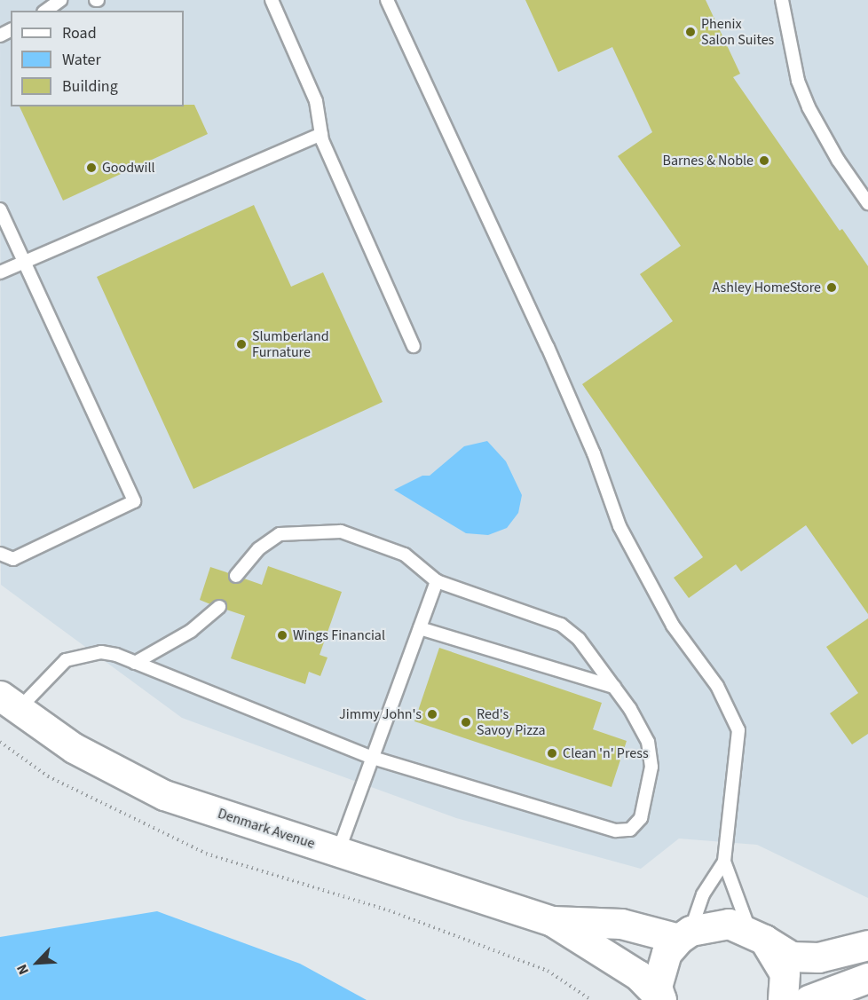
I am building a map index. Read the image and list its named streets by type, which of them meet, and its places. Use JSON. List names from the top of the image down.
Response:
{
  "streets": {
    "street": ["Denmark Avenue"]
  },
  "places": [
    "Phenix Salon Suites",
    "Barnes & Noble",
    "Goodwill",
    "Ashley HomeStore",
    "Slumberland Furnature",
    "Wings Financial",
    "Jimmy John's",
    "Red's Savoy Pizza",
    "Clean 'n' Press"
  ],
  "legend": ["Road", "Water", "Building"],
  "north": "bottom left"
}
